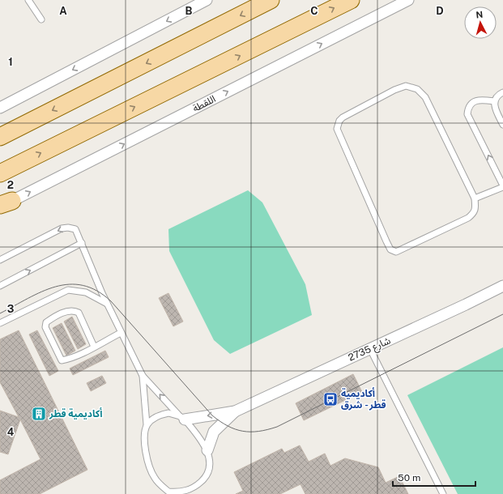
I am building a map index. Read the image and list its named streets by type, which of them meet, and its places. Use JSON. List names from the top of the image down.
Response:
{
  "streets": {
    "street": ["اللقطة", "شارع 2735"]
  },
  "places": {
    "bus stop": ["أكاديمية قطر - شرق"],
    "building": ["أكاديمية قطر"]
  },
  "scale_bar": "50 m",
  "north": "top",
  "grid": {
    "columns": [
      "A",
      "B",
      "C",
      "D"
    ],
    "rows": [
      "1",
      "2",
      "3",
      "4"
    ]
  }
}
